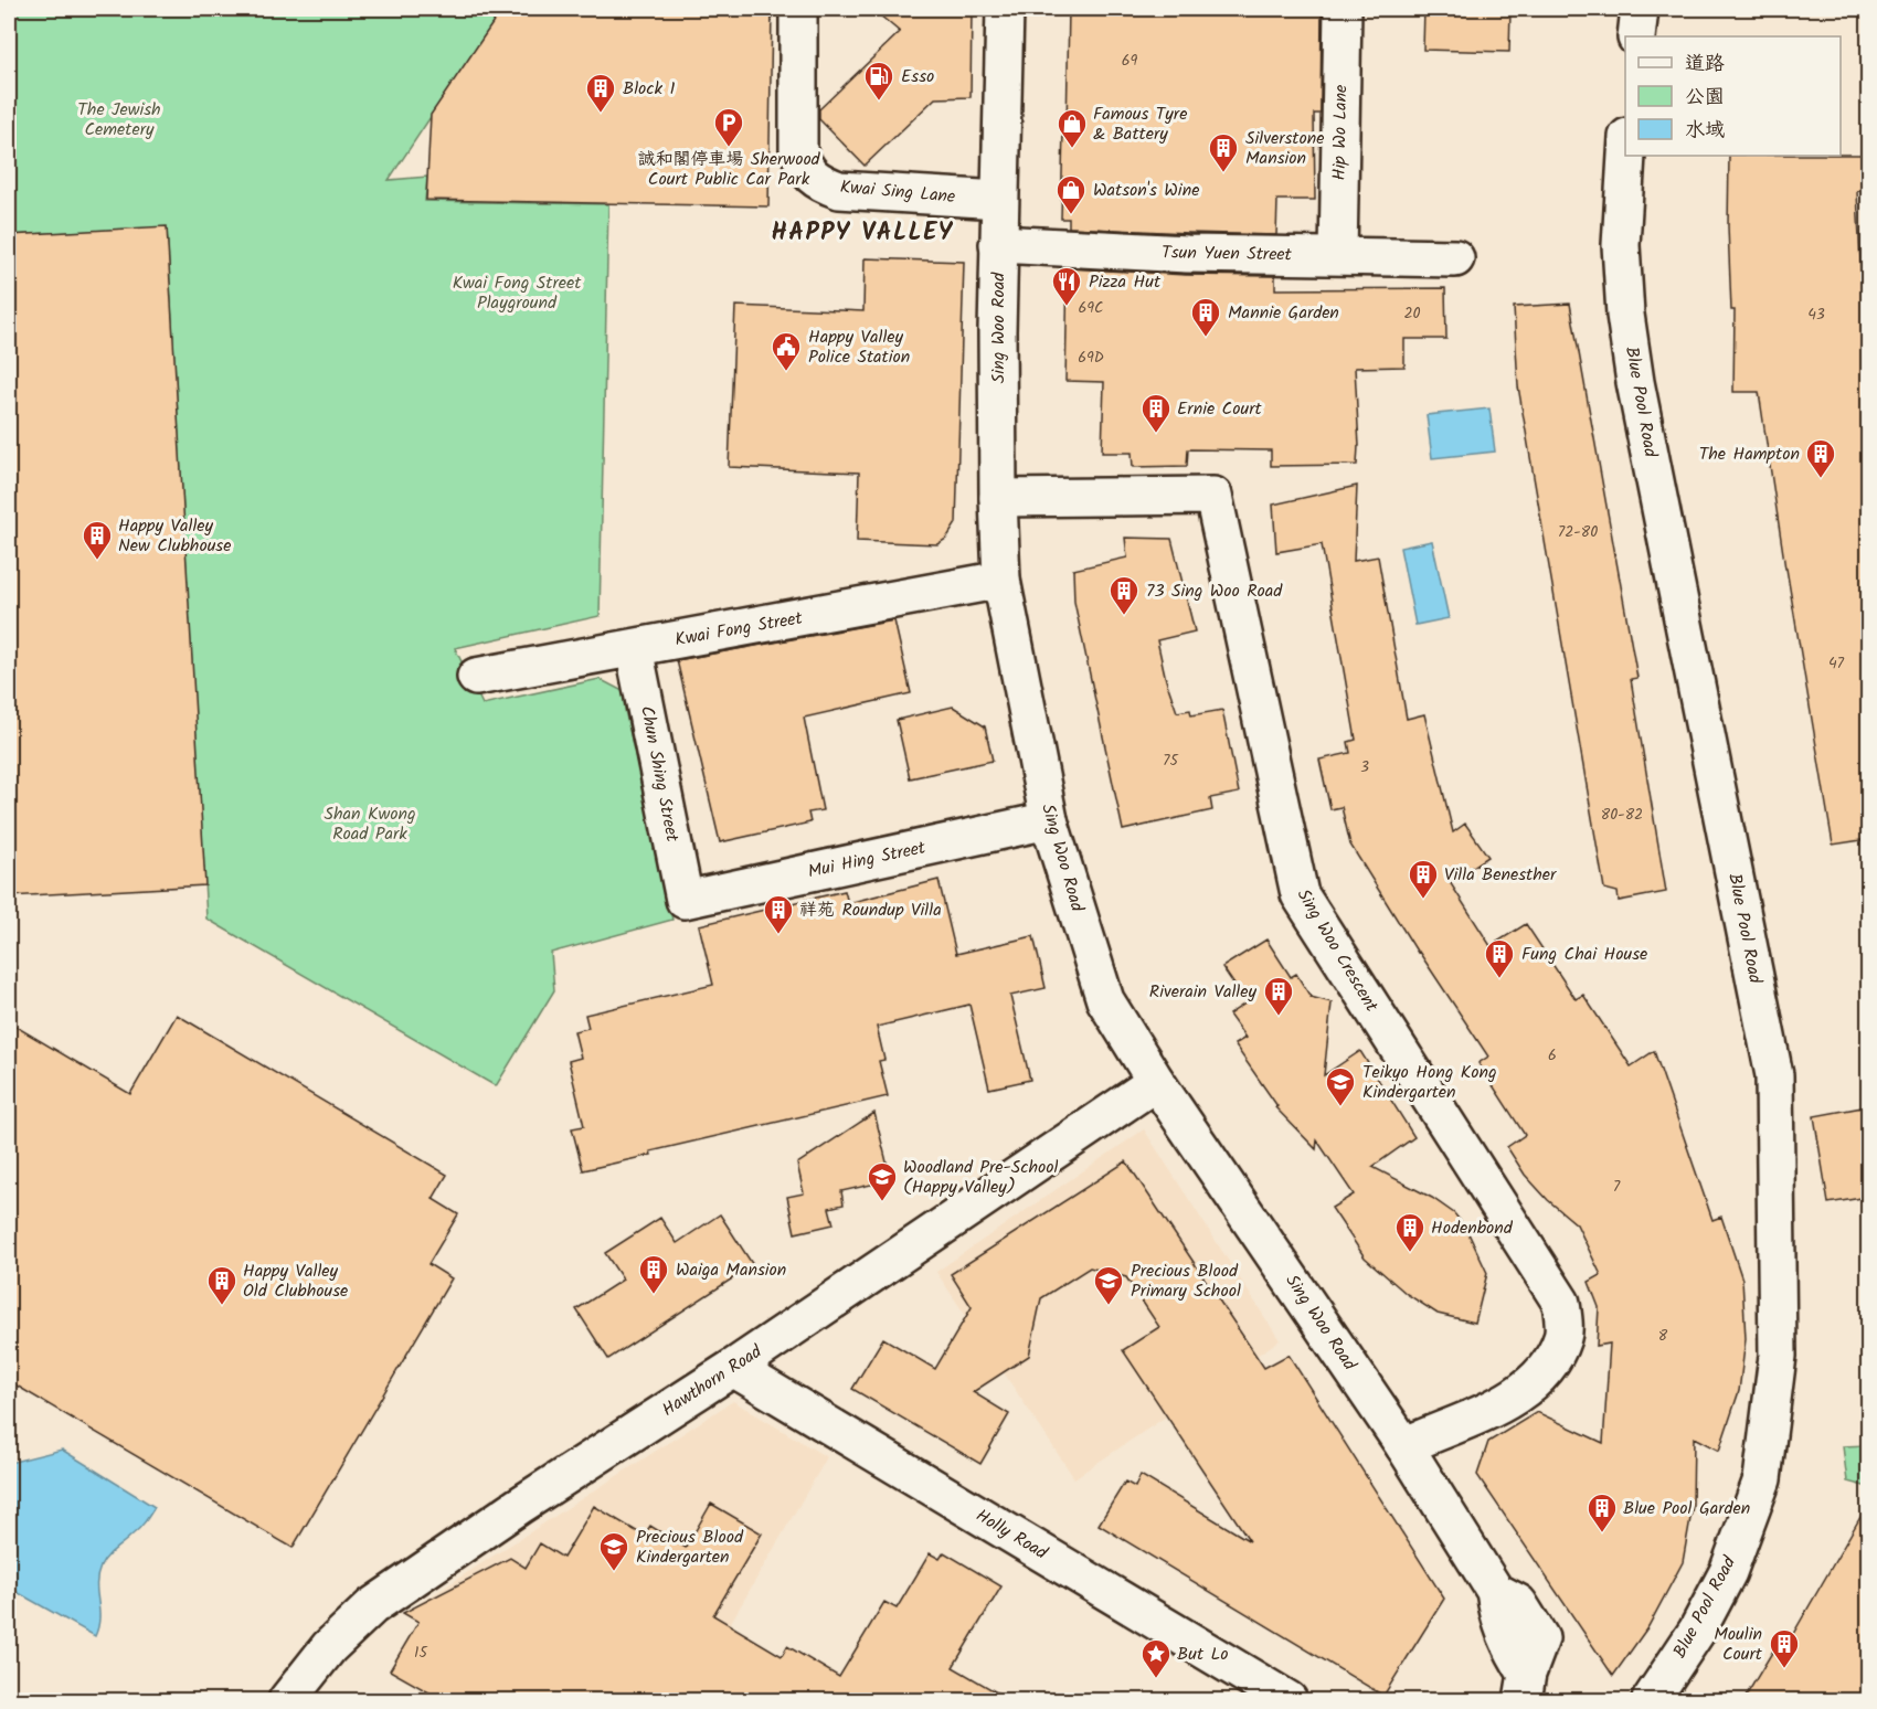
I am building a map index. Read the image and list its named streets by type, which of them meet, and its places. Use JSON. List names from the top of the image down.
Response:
{
  "streets": {
    "street": [
      "Hip Wo Lane",
      "Kwai Sing Lane",
      "Tsun Yuen Street",
      "Sing Woo Road",
      "Blue Pool Road",
      "Kwai Fong Street",
      "Chun Shing Street",
      "Mui Hing Street",
      "Sing Woo Crescent",
      "Hawthorn Road",
      "Holly Road"
    ]
  },
  "crossings": [
    ["Hip Wo Lane", "Tsun Yuen Street"],
    ["Kwai Sing Lane", "Sing Woo Road"],
    ["Tsun Yuen Street", "Sing Woo Road"],
    ["Sing Woo Road", "Kwai Fong Street"],
    ["Sing Woo Road", "Mui Hing Street"],
    ["Sing Woo Road", "Sing Woo Crescent"],
    ["Sing Woo Road", "Hawthorn Road"],
    ["Kwai Fong Street", "Chun Shing Street"],
    ["Chun Shing Street", "Mui Hing Street"],
    ["Hawthorn Road", "Holly Road"]
  ],
  "districts": ["HAPPY VALLEY"],
  "parks": ["The Jewish Cemetery", "Kwai Fong Street Playground", "Shan Kwong Road Park"],
  "places": {
    "fuel station": ["Esso"],
    "building": [
      "Block 1",
      "Silverstone Mansion",
      "Mannie Garden",
      "Ernie Court",
      "The Hampton",
      "Happy Valley New Clubhouse",
      "73 Sing Woo Road",
      "Villa Benesther",
      "祥苑 Roundup Villa",
      "Fung Chai House",
      "Riverain Valley",
      "Hodenbond",
      "Waiga Mansion",
      "Happy Valley Old Clubhouse",
      "Blue Pool Garden",
      "Moulin Court"
    ],
    "parking": ["誠和閣停車場 Sherwood Court Public Car Park"],
    "shop": ["Famous Tyre & Battery", "Watson's Wine"],
    "restaurant": ["Pizza Hut"],
    "public building": ["Happy Valley Police Station"],
    "school or university": [
      "Teikyo Hong Kong Kindergarten",
      "Woodland Pre-School (Happy Valley)",
      "Precious Blood Primary School",
      "Precious Blood Kindergarten"
    ],
    "place": ["But Lo"]
  },
  "house_numbers": [
    "69",
    "69C",
    "20",
    "43",
    "69D",
    "72-80",
    "47",
    "75",
    "3",
    "80-82",
    "6",
    "7",
    "8",
    "15"
  ],
  "legend": ["道路", "公園", "水域"]
}
